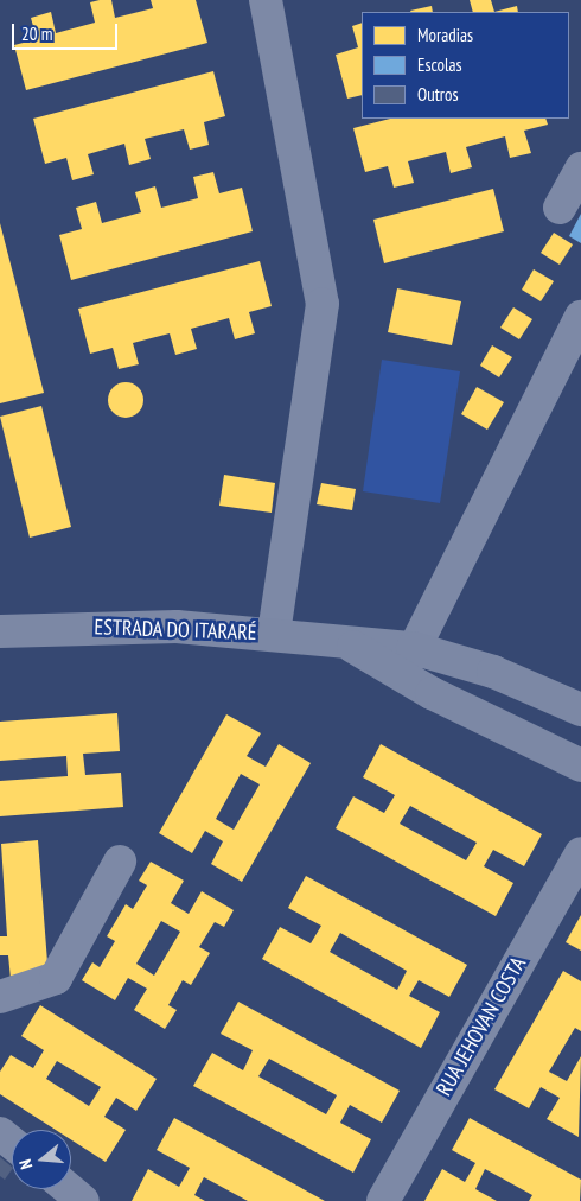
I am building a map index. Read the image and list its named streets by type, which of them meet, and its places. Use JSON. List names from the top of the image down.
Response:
{
  "streets": {
    "main road": ["ESTRADA DO ITARARÉ"],
    "street": ["RUA JEHOVAN COSTA"]
  },
  "legend": ["Moradias", "Escolas", "Outros"],
  "scale_bar": "20 m",
  "north": "left"
}
